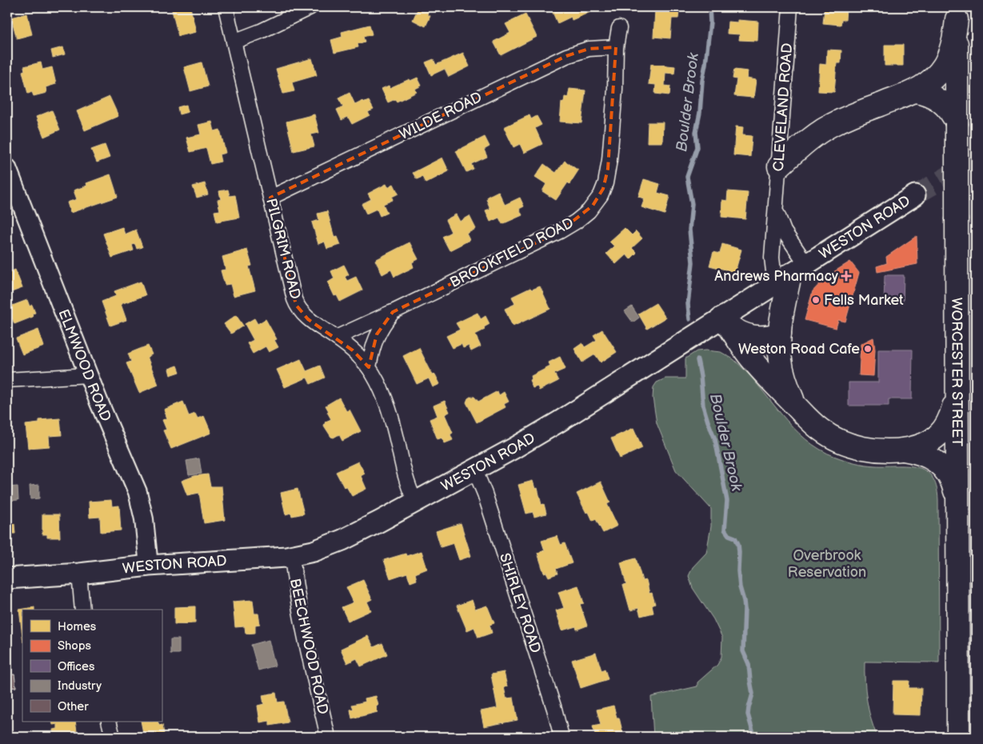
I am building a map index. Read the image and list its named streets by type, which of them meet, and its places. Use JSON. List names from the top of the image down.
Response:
{
  "streets": {
    "highway": ["WORCESTER STREET"],
    "main road": ["WESTON ROAD"],
    "street": [
      "CLEVELAND ROAD",
      "WILDE ROAD",
      "PILGRIM ROAD",
      "BROOKFIELD ROAD",
      "ELMWOOD ROAD",
      "SHIRLEY ROAD",
      "BEECHWOOD ROAD"
    ]
  },
  "crossings": [
    ["CLEVELAND ROAD", "WESTON ROAD"],
    ["WILDE ROAD", "PILGRIM ROAD"],
    ["WILDE ROAD", "BROOKFIELD ROAD"],
    ["WESTON ROAD", "PILGRIM ROAD"],
    ["WESTON ROAD", "ELMWOOD ROAD"],
    ["WESTON ROAD", "SHIRLEY ROAD"],
    ["WESTON ROAD", "BEECHWOOD ROAD"],
    ["PILGRIM ROAD", "BROOKFIELD ROAD"]
  ],
  "water": ["Boulder Brook"],
  "parks": ["Overbrook Reservation"],
  "places": {
    "health": ["Andrews Pharmacy"],
    "other": ["Fells Market", "Weston Road Cafe"]
  },
  "legend": [
    "Homes",
    "Shops",
    "Offices",
    "Industry",
    "Other"
  ]
}
